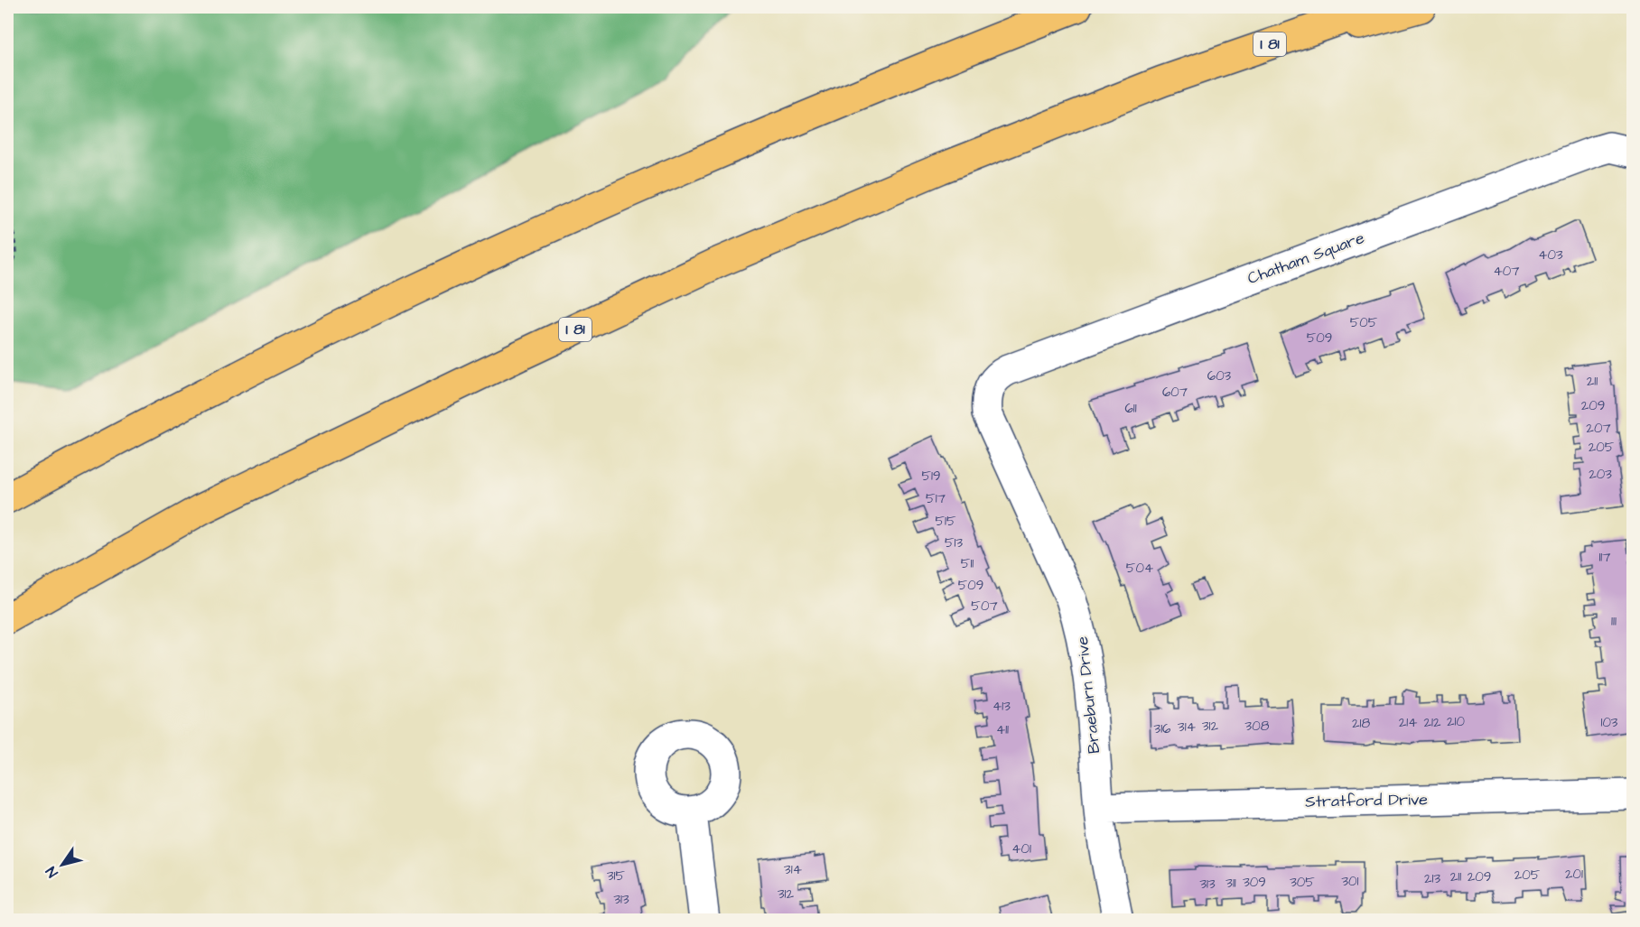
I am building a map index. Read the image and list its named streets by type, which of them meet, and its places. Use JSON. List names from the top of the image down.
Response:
{
  "streets": {
    "highway": ["I 81"],
    "street": ["Chatham Square", "Braeburn Drive", "Stratford Drive"]
  },
  "crossings": [
    ["Chatham Square", "Braeburn Drive"],
    ["Braeburn Drive", "Stratford Drive"]
  ],
  "house_numbers": [
    "403",
    "407",
    "505",
    "509",
    "603",
    "211",
    "607",
    "209",
    "611",
    "207",
    "205",
    "203",
    "519",
    "517",
    "515",
    "513",
    "117",
    "511",
    "504",
    "509",
    "507",
    "111",
    "413",
    "210",
    "214",
    "212",
    "103",
    "218",
    "312",
    "308",
    "314",
    "316",
    "411",
    "401",
    "314",
    "201",
    "205",
    "315",
    "211",
    "209",
    "213",
    "301",
    "309",
    "305",
    "311",
    "313",
    "312",
    "313"
  ],
  "north": "bottom left"
}
